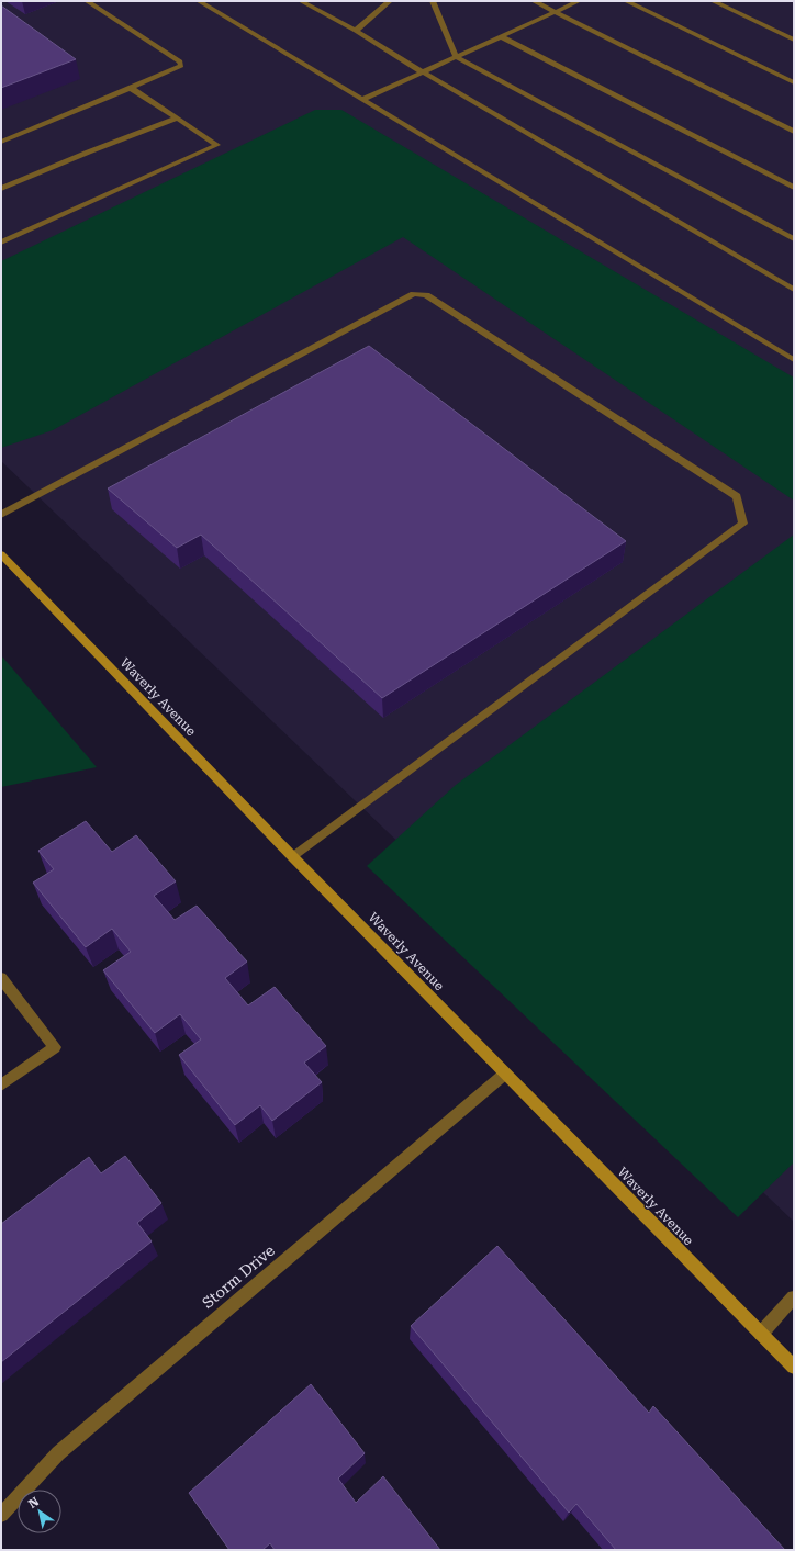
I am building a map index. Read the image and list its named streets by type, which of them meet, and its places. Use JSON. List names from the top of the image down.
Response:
{
  "streets": {
    "street": ["Waverly Avenue", "Storm Drive"]
  },
  "crossings": [
    ["Waverly Avenue", "Storm Drive"]
  ],
  "north": "top left"
}
